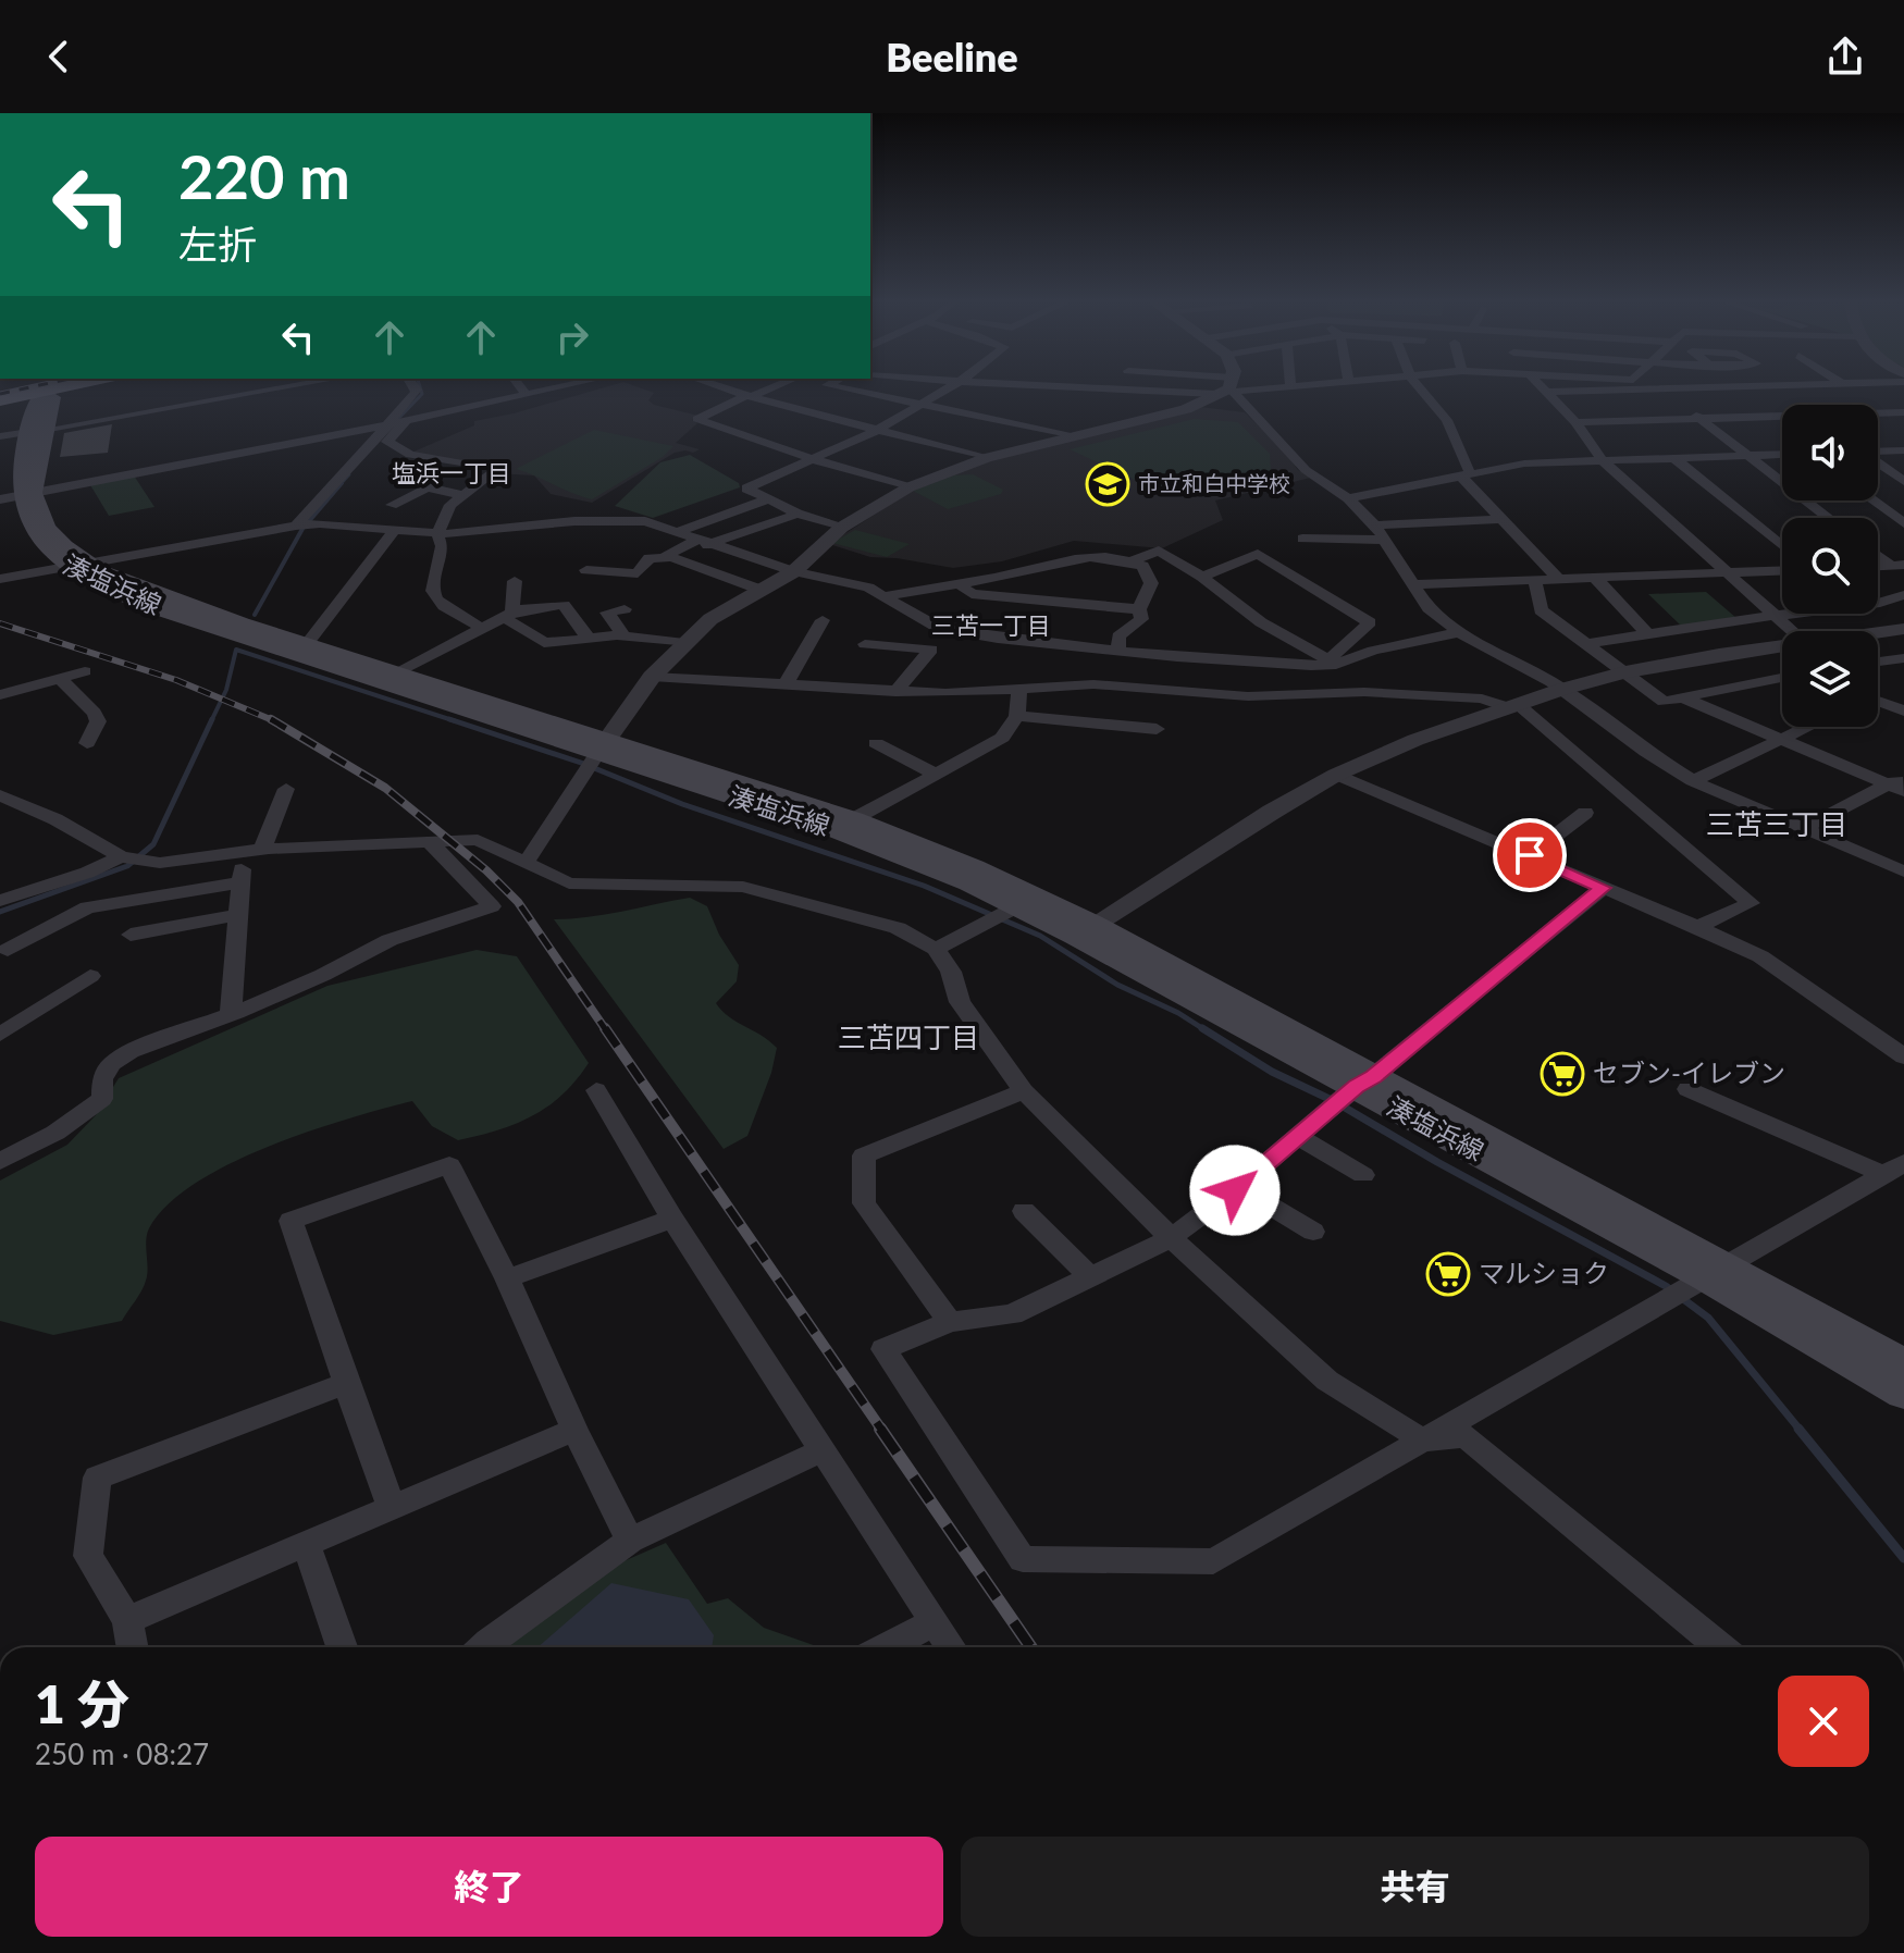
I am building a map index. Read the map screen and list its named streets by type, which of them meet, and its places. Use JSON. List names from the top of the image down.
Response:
{
  "streets": {
    "main road": ["湊塩浜線"]
  },
  "districts": [
    "塩浜一丁目",
    "三苫一丁目",
    "三苫三丁目",
    "三苫四丁目"
  ],
  "places": {
    "school or university": ["市立和白中学校"],
    "supermarket": ["セブン-イレブン", "マルショク"]
  },
  "page": {
    "header": "Beeline",
    "turn": ["220 m", "左折"],
    "heading": ["1 分", "250 m · 08:27"],
    "buttons": ["終了", "共有"]
  }
}
